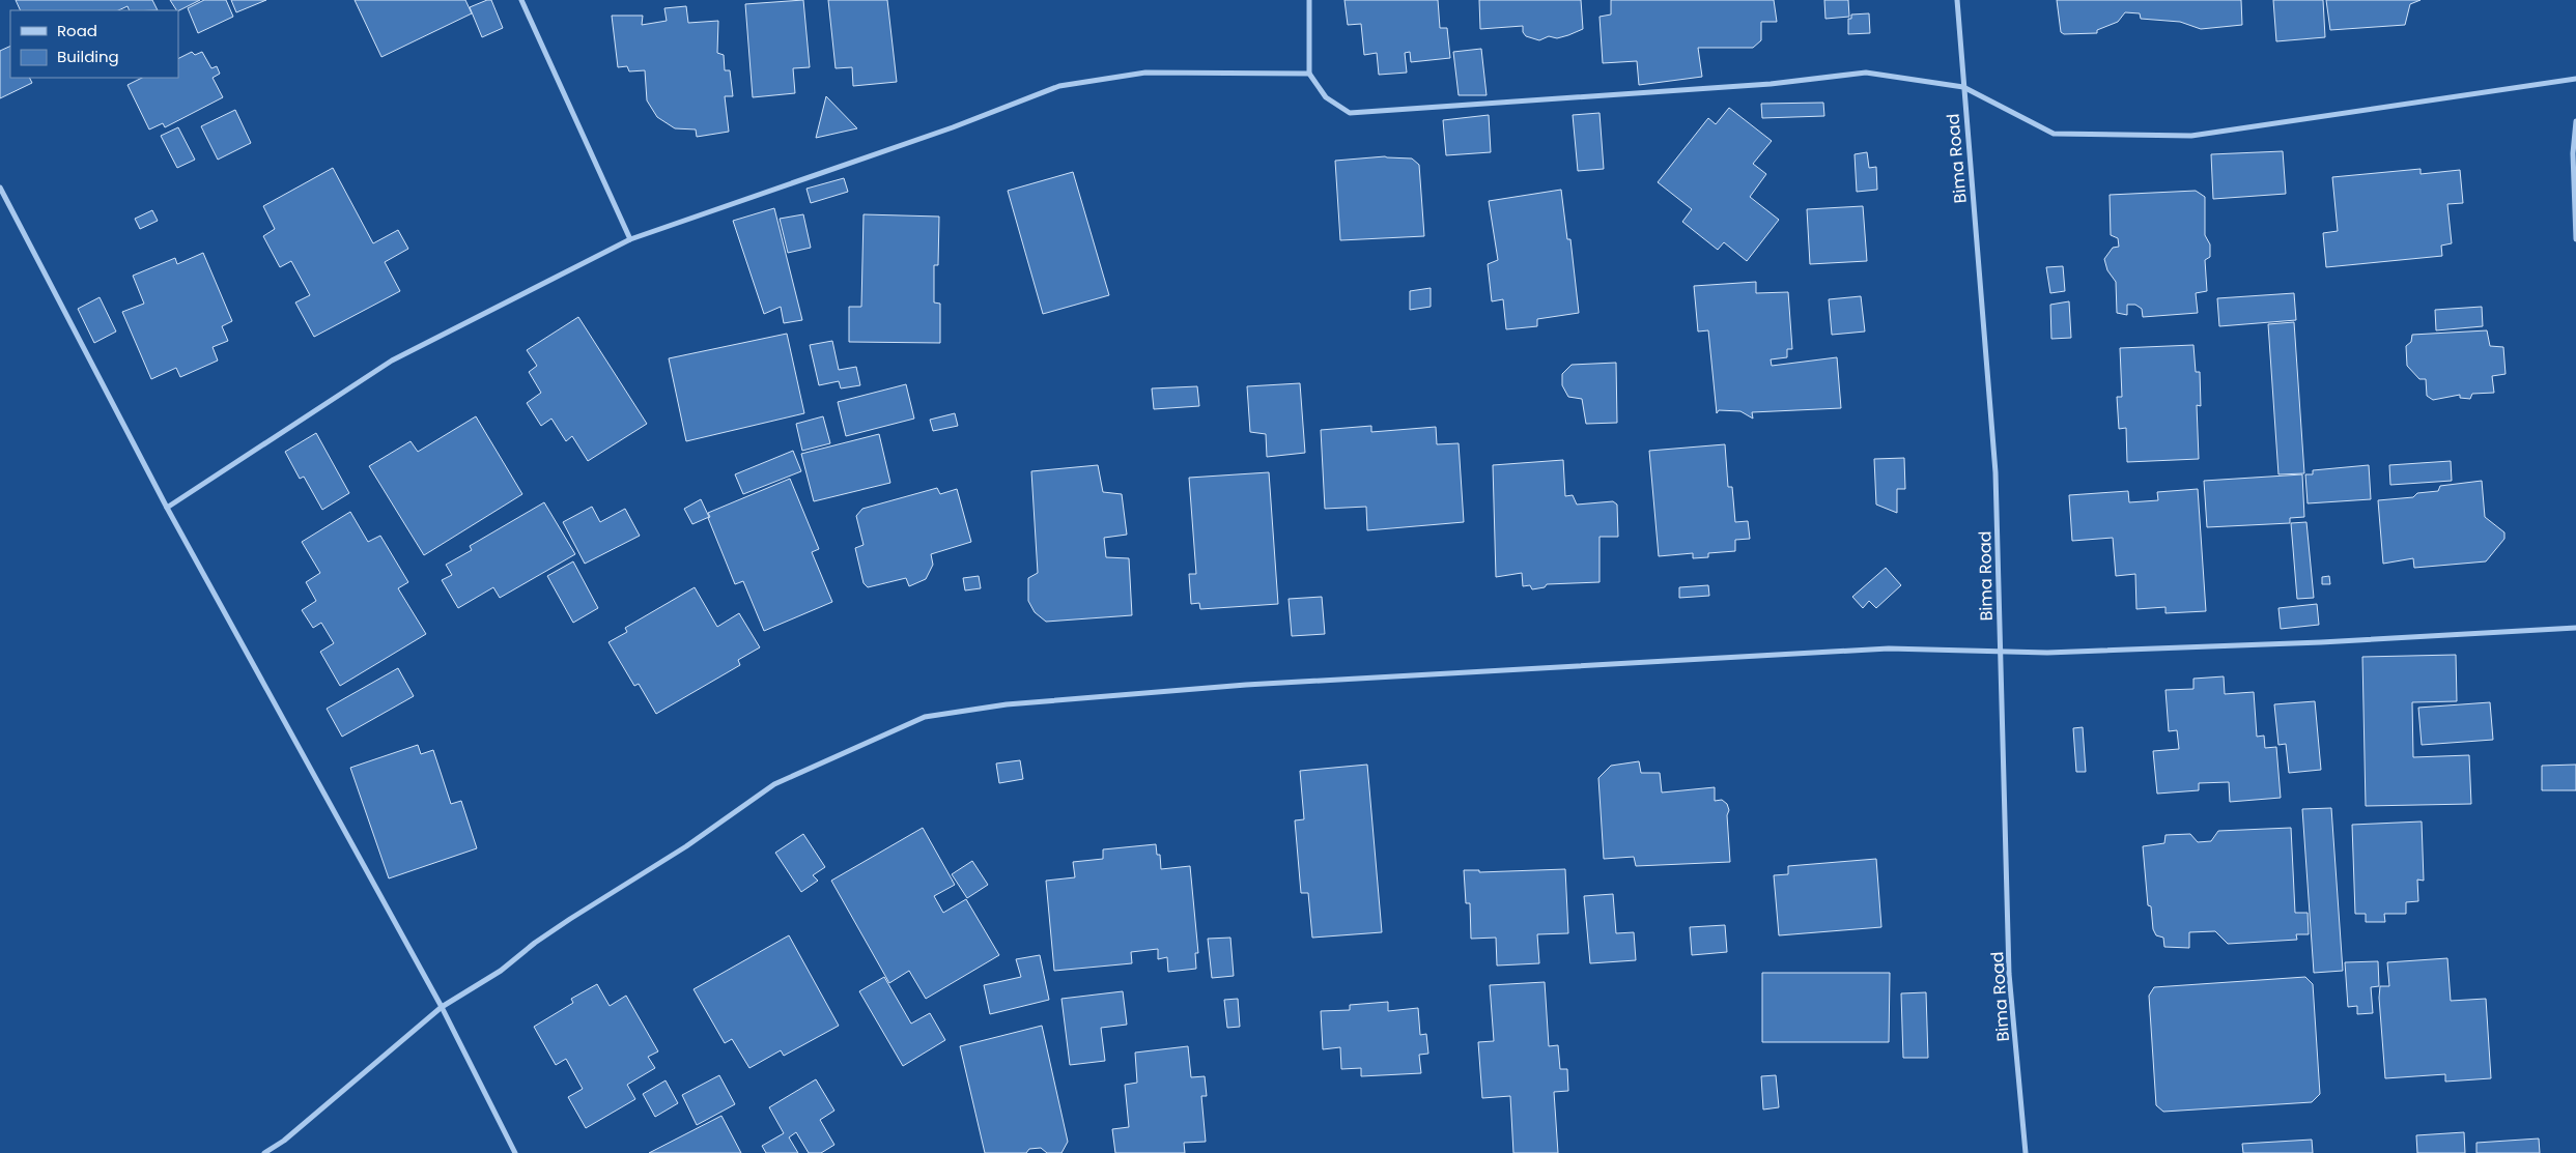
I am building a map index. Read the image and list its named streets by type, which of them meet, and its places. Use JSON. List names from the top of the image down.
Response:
{
  "streets": {
    "street": ["Bima Road"]
  },
  "legend": ["Road", "Building"]
}
